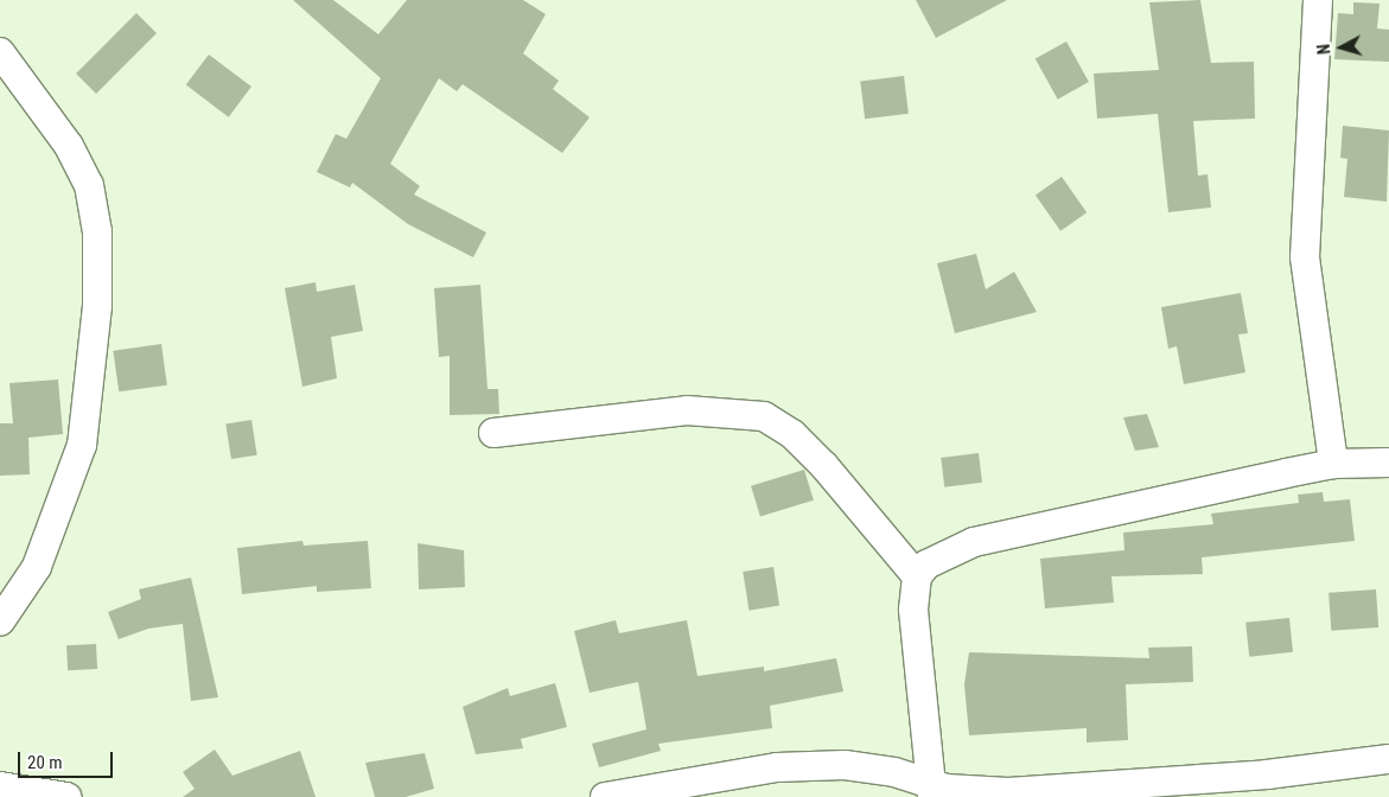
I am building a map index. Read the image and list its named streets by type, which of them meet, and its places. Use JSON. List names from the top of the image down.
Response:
{
  "scale_bar": "20 m",
  "north": "left"
}
